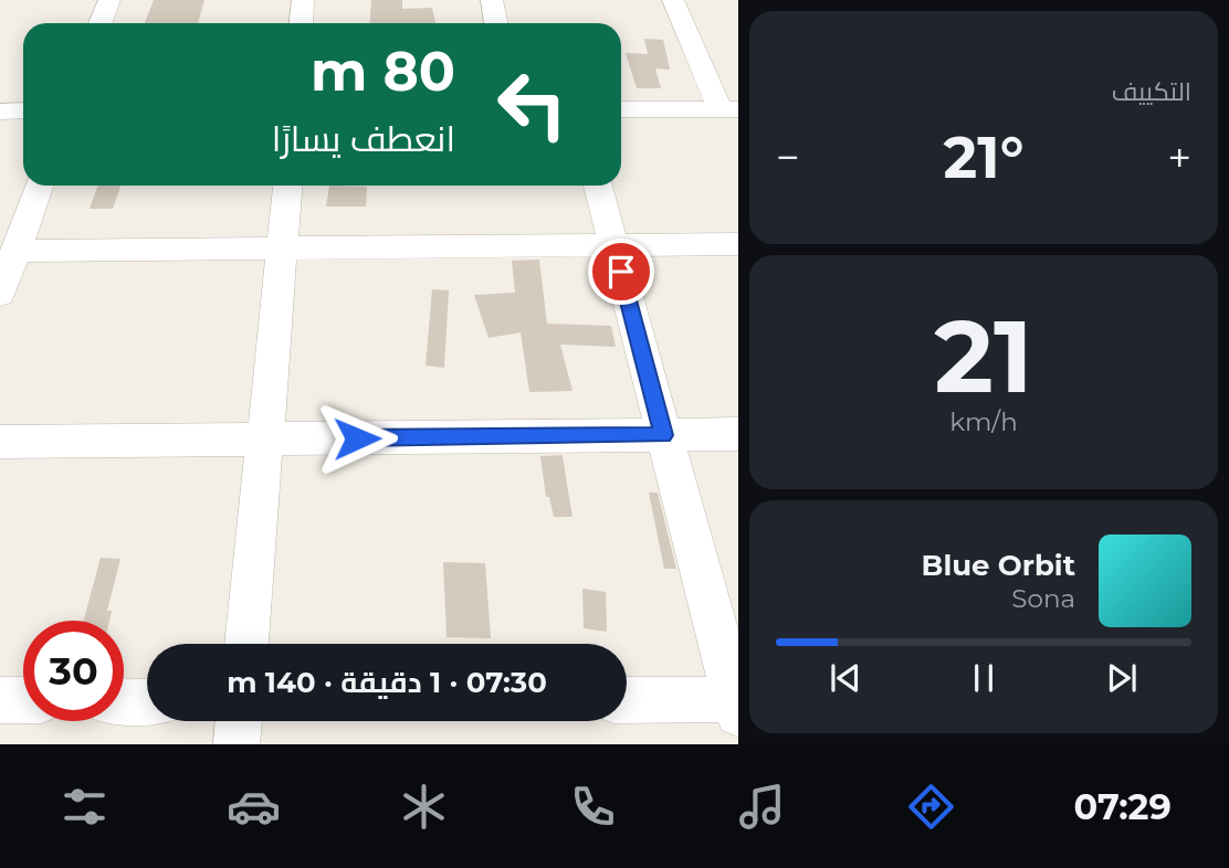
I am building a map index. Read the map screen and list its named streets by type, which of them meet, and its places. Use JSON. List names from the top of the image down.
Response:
{
  "page": {
    "tile": [
      "التكييف",
      ["21", "km/h"]
    ],
    "turn": ["80 m", "انعطف يسارًا"],
    "heat": ["−", "21°", "+"],
    "song": ["Blue Orbit", "Sona"],
    "limit": "30",
    "trip": "07:30 · 1 دقيقة · 140 m",
    "tabs": "07:29"
  }
}
